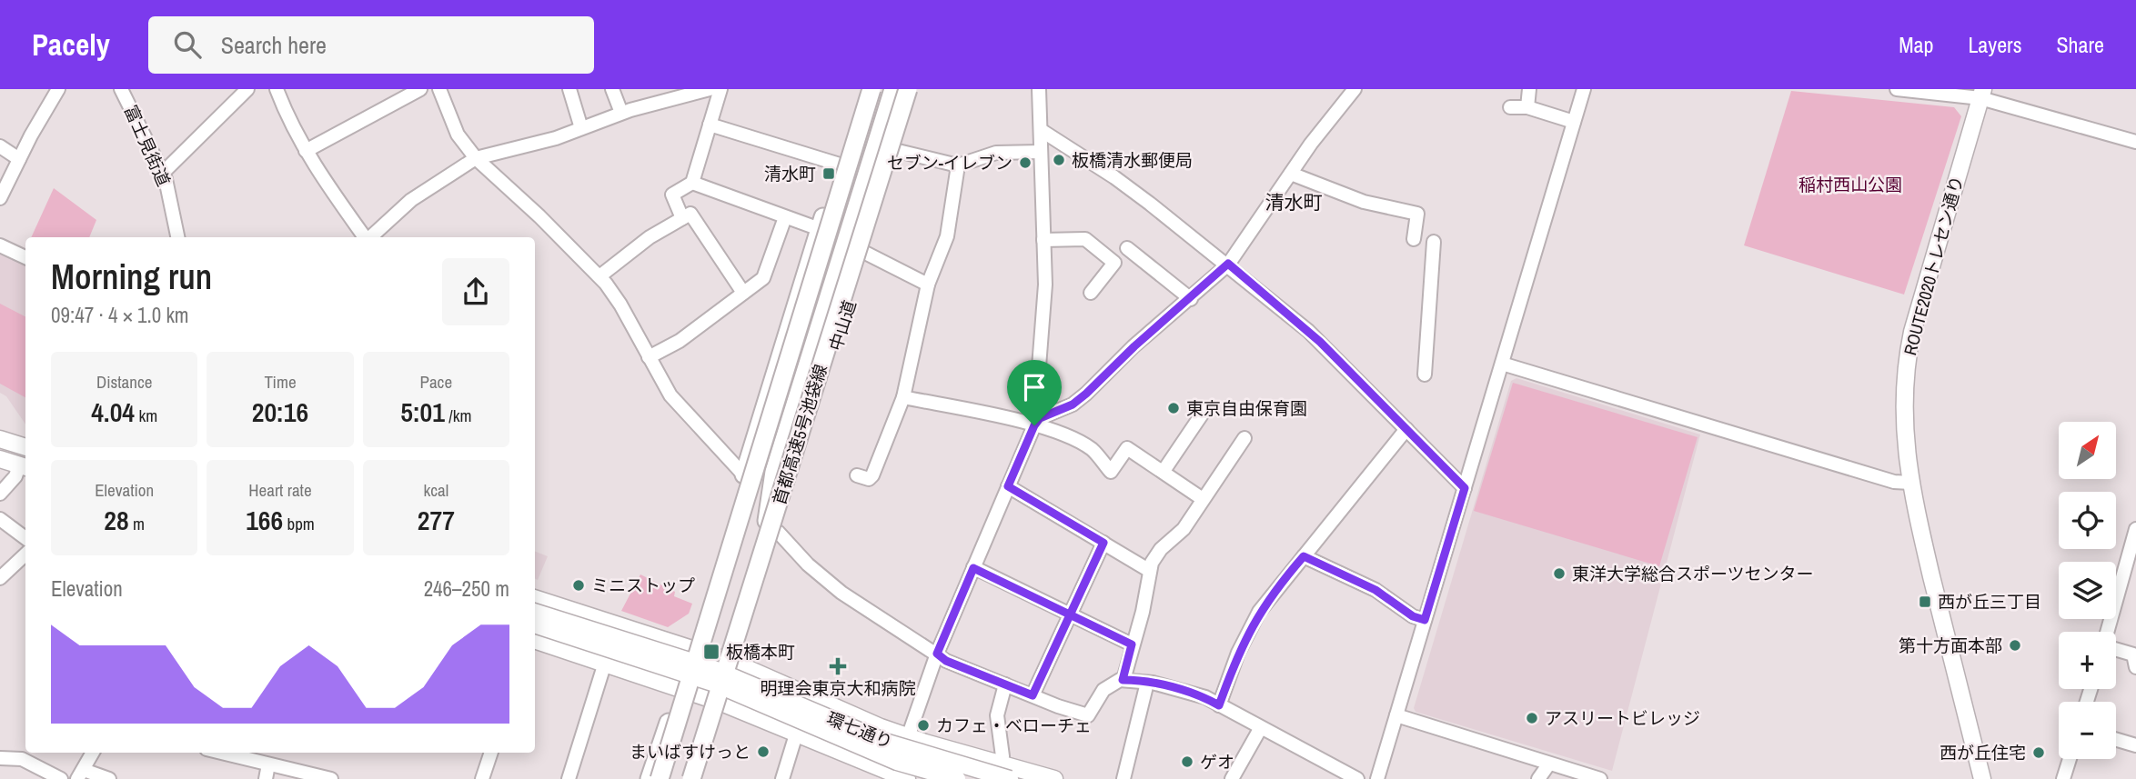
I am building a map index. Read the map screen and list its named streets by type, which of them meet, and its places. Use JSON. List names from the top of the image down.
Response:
{
  "streets": {
    "highway": ["中山道", "首都高速5号池袋線"],
    "main road": ["ROUTE2020トレセン通り", "環七通り"],
    "street": ["富士見街道"]
  },
  "districts": ["清水町"],
  "parks": ["稲村西山公園"],
  "places": {
    "other": [
      "板橋清水郵便局",
      "セブン-イレブン",
      "東京自由保育園",
      "東洋大学総合スポーツセンター",
      "ミニストップ",
      "第十方面本部",
      "アスリートビレッジ",
      "カフェ・ベローチェ",
      "まいばすけっと",
      "西が丘住宅",
      "ゲオ"
    ],
    "transit": ["清水町", "西が丘三丁目", "板橋本町"],
    "health": ["明理会東京大和病院"]
  },
  "north": "top right",
  "page": {
    "header": "Pacely",
    "search": "Search here",
    "nav": ["Map", "Layers", "Share"],
    "heading": ["Morning run", "09:47 · 4 × 1.0 km"],
    "stats": [
      ["Distance", "4.04 km"],
      ["Time", "20:16"],
      ["Pace", "5:01 /km"],
      ["Elevation", "28 m"],
      ["Heart rate", "166 bpm"],
      ["kcal", "277"]
    ],
    "map_buttons": ["+", "−"],
    "chart": ["Elevation", "246–250 m"]
  }
}
